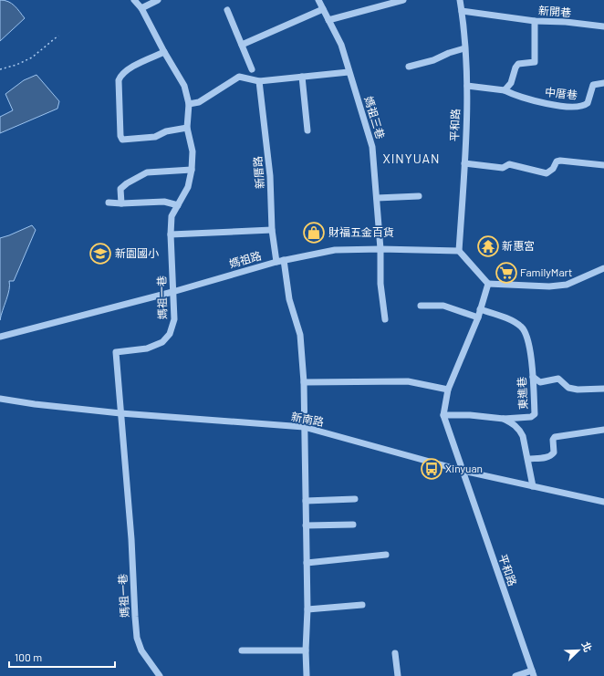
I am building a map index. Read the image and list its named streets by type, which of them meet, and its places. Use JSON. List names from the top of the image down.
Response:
{
  "streets": {
    "street": [
      "新開巷",
      "中厝巷",
      "媽祖三巷",
      "平和路",
      "新厝路",
      "媽祖路",
      "媽祖一巷",
      "東進巷",
      "新南路"
    ]
  },
  "crossings": [
    ["新開巷", "平和路"],
    ["中厝巷", "平和路"],
    ["媽祖三巷", "媽祖路"],
    ["平和路", "媽祖路"],
    ["平和路", "東進巷"],
    ["平和路", "新南路"],
    ["新厝路", "媽祖路"],
    ["媽祖路", "媽祖一巷"],
    ["媽祖一巷", "新南路"]
  ],
  "districts": ["XINYUAN"],
  "places": {
    "shop": ["財福五金百貨"],
    "temple": ["新惠宮"],
    "school or university": ["新園國小"],
    "supermarket": ["FamilyMart"],
    "bus stop": ["Xinyuan"]
  },
  "scale_bar": "100 m",
  "north": "top right"
}
